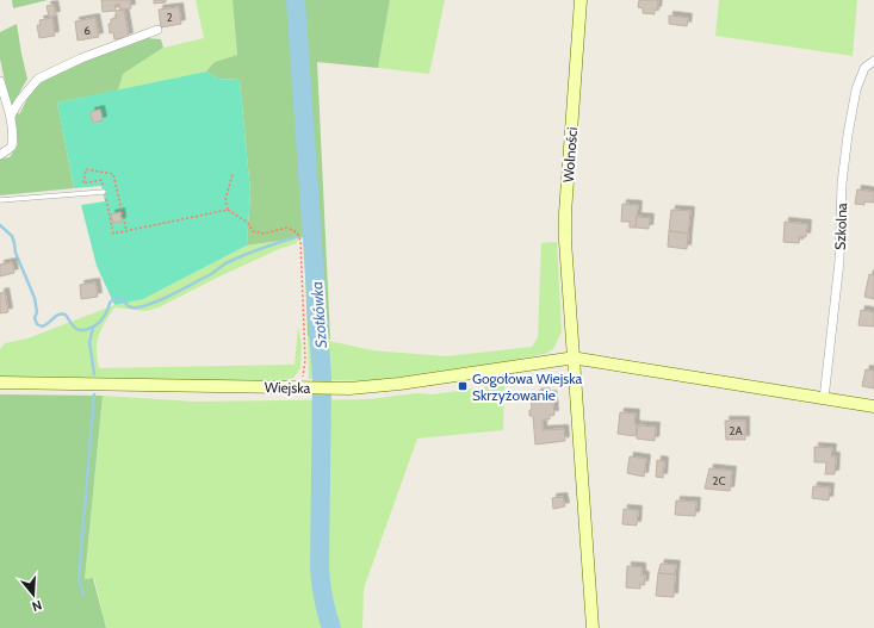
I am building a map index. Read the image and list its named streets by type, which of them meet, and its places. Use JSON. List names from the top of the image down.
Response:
{
  "streets": {
    "street": ["Wolności", "Szkolna", "Wiejska"]
  },
  "crossings": [
    ["Wolności", "Wiejska"],
    ["Szkolna", "Wiejska"]
  ],
  "water": ["Szotkówka"],
  "places": {
    "transit": ["Gogołowa Wiejska Skrzyżowanie"]
  },
  "house_numbers": [
    "2",
    "6",
    "2A",
    "2C"
  ],
  "north": "bottom"
}
